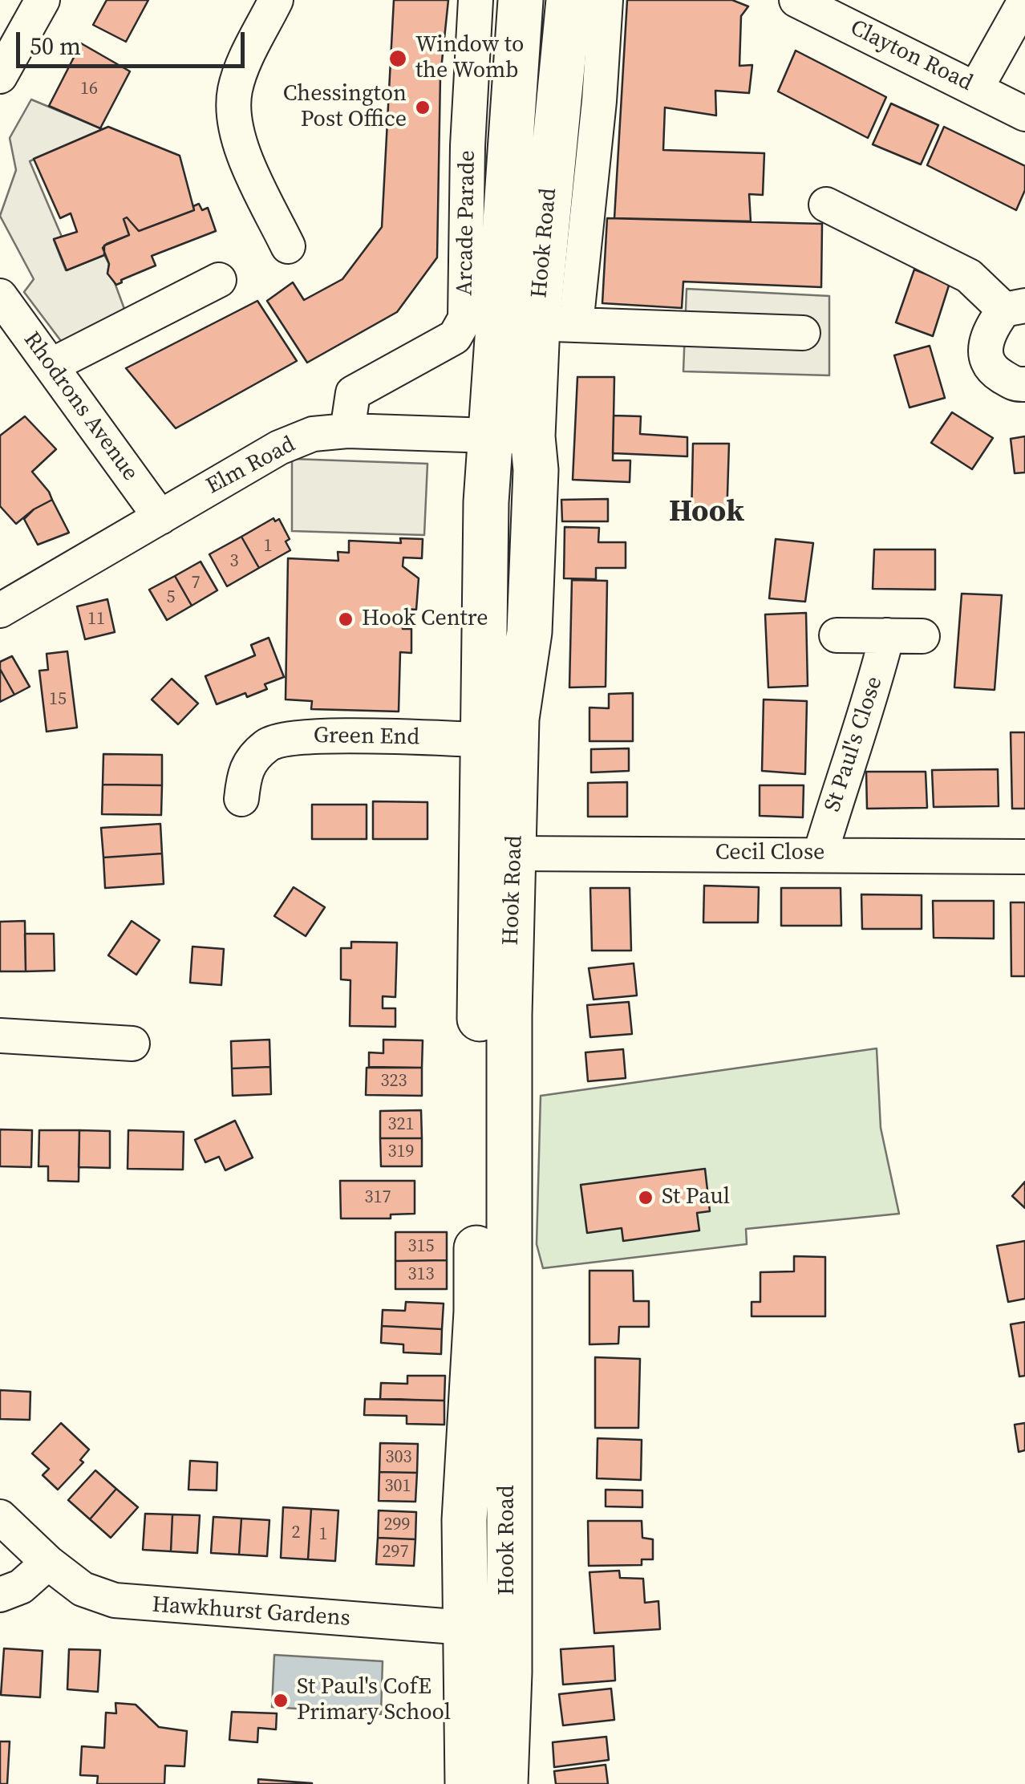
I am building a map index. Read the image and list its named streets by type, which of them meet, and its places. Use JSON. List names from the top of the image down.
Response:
{
  "streets": {
    "highway": ["Hook Road"],
    "street": [
      "Clayton Road",
      "Arcade Parade",
      "Rhodrons Avenue",
      "Elm Road",
      "Green End",
      "St Paul's Close",
      "Cecil Close",
      "Hawkhurst Gardens"
    ]
  },
  "crossings": [
    ["Arcade Parade", "Elm Road"],
    ["Hook Road", "Elm Road"],
    ["Hook Road", "Green End"],
    ["Hook Road", "Cecil Close"],
    ["Hook Road", "Hawkhurst Gardens"],
    ["Rhodrons Avenue", "Elm Road"],
    ["St Paul's Close", "Cecil Close"]
  ],
  "districts": ["Hook"],
  "places": [
    "Window to the Womb",
    "Chessington Post Office",
    "Hook Centre",
    "St Paul",
    "St Paul's CofE Primary School"
  ],
  "house_numbers": [
    "16",
    "1",
    "3",
    "7",
    "5",
    "11",
    "15",
    "323",
    "321",
    "319",
    "317",
    "315",
    "313",
    "303",
    "301",
    "299",
    "2",
    "1",
    "297"
  ],
  "scale_bar": "50 m"
}
